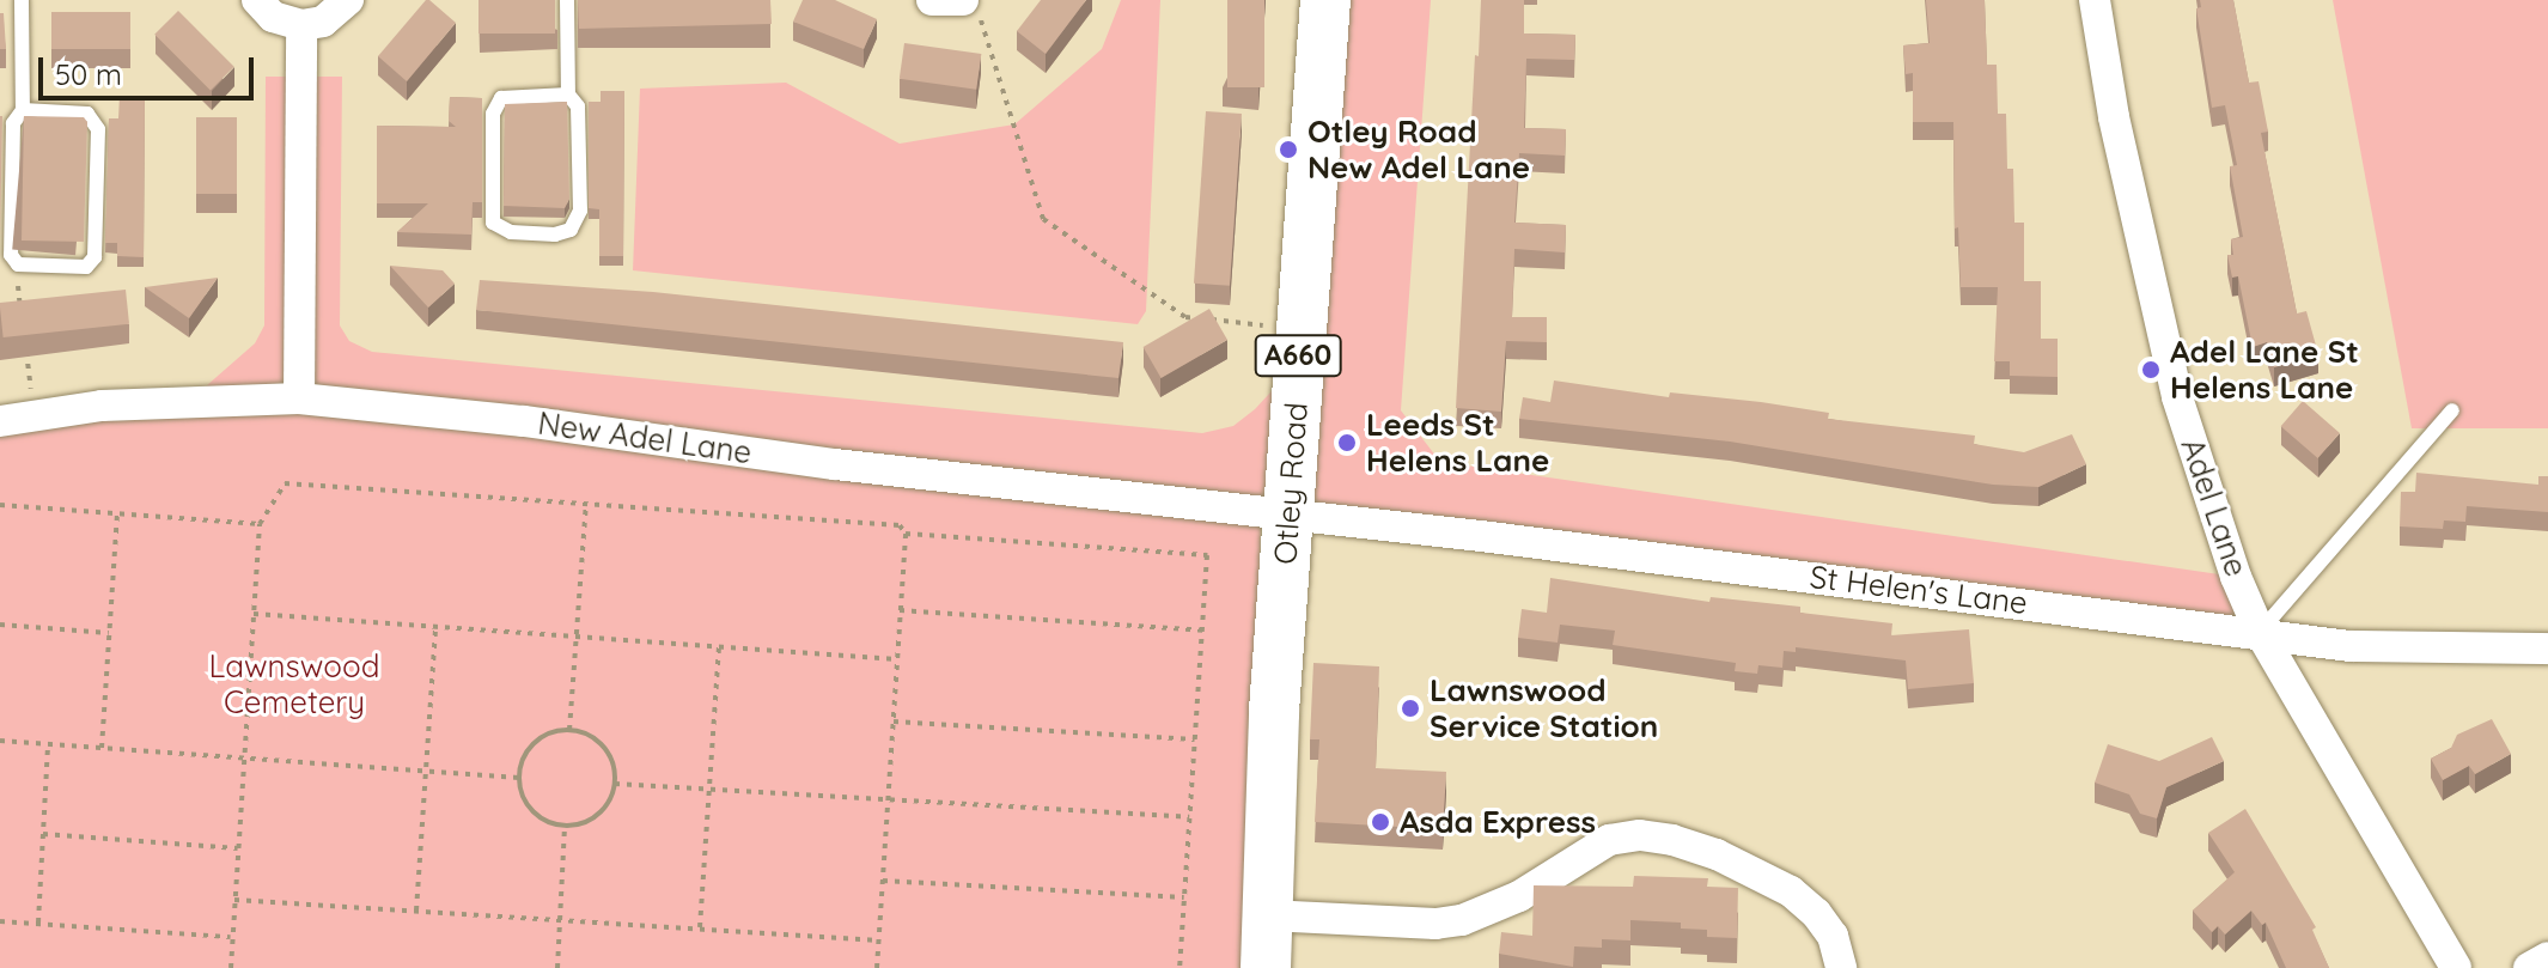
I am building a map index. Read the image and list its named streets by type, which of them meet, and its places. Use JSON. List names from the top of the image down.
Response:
{
  "streets": {
    "highway": ["A660", "Otley Road"],
    "street": ["New Adel Lane", "Adel Lane", "St Helen's Lane"]
  },
  "crossings": [
    ["New Adel Lane", "Otley Road"],
    ["New Adel Lane", "St Helen's Lane"],
    ["Otley Road", "St Helen's Lane"],
    ["Adel Lane", "St Helen's Lane"]
  ],
  "parks": ["Lawnswood Cemetery"],
  "places": [
    "Otley Road New Adel Lane",
    "Adel Lane St Helens Lane",
    "Leeds St Helens Lane",
    "Lawnswood Service Station",
    "Asda Express"
  ],
  "scale_bar": "50 m"
}
